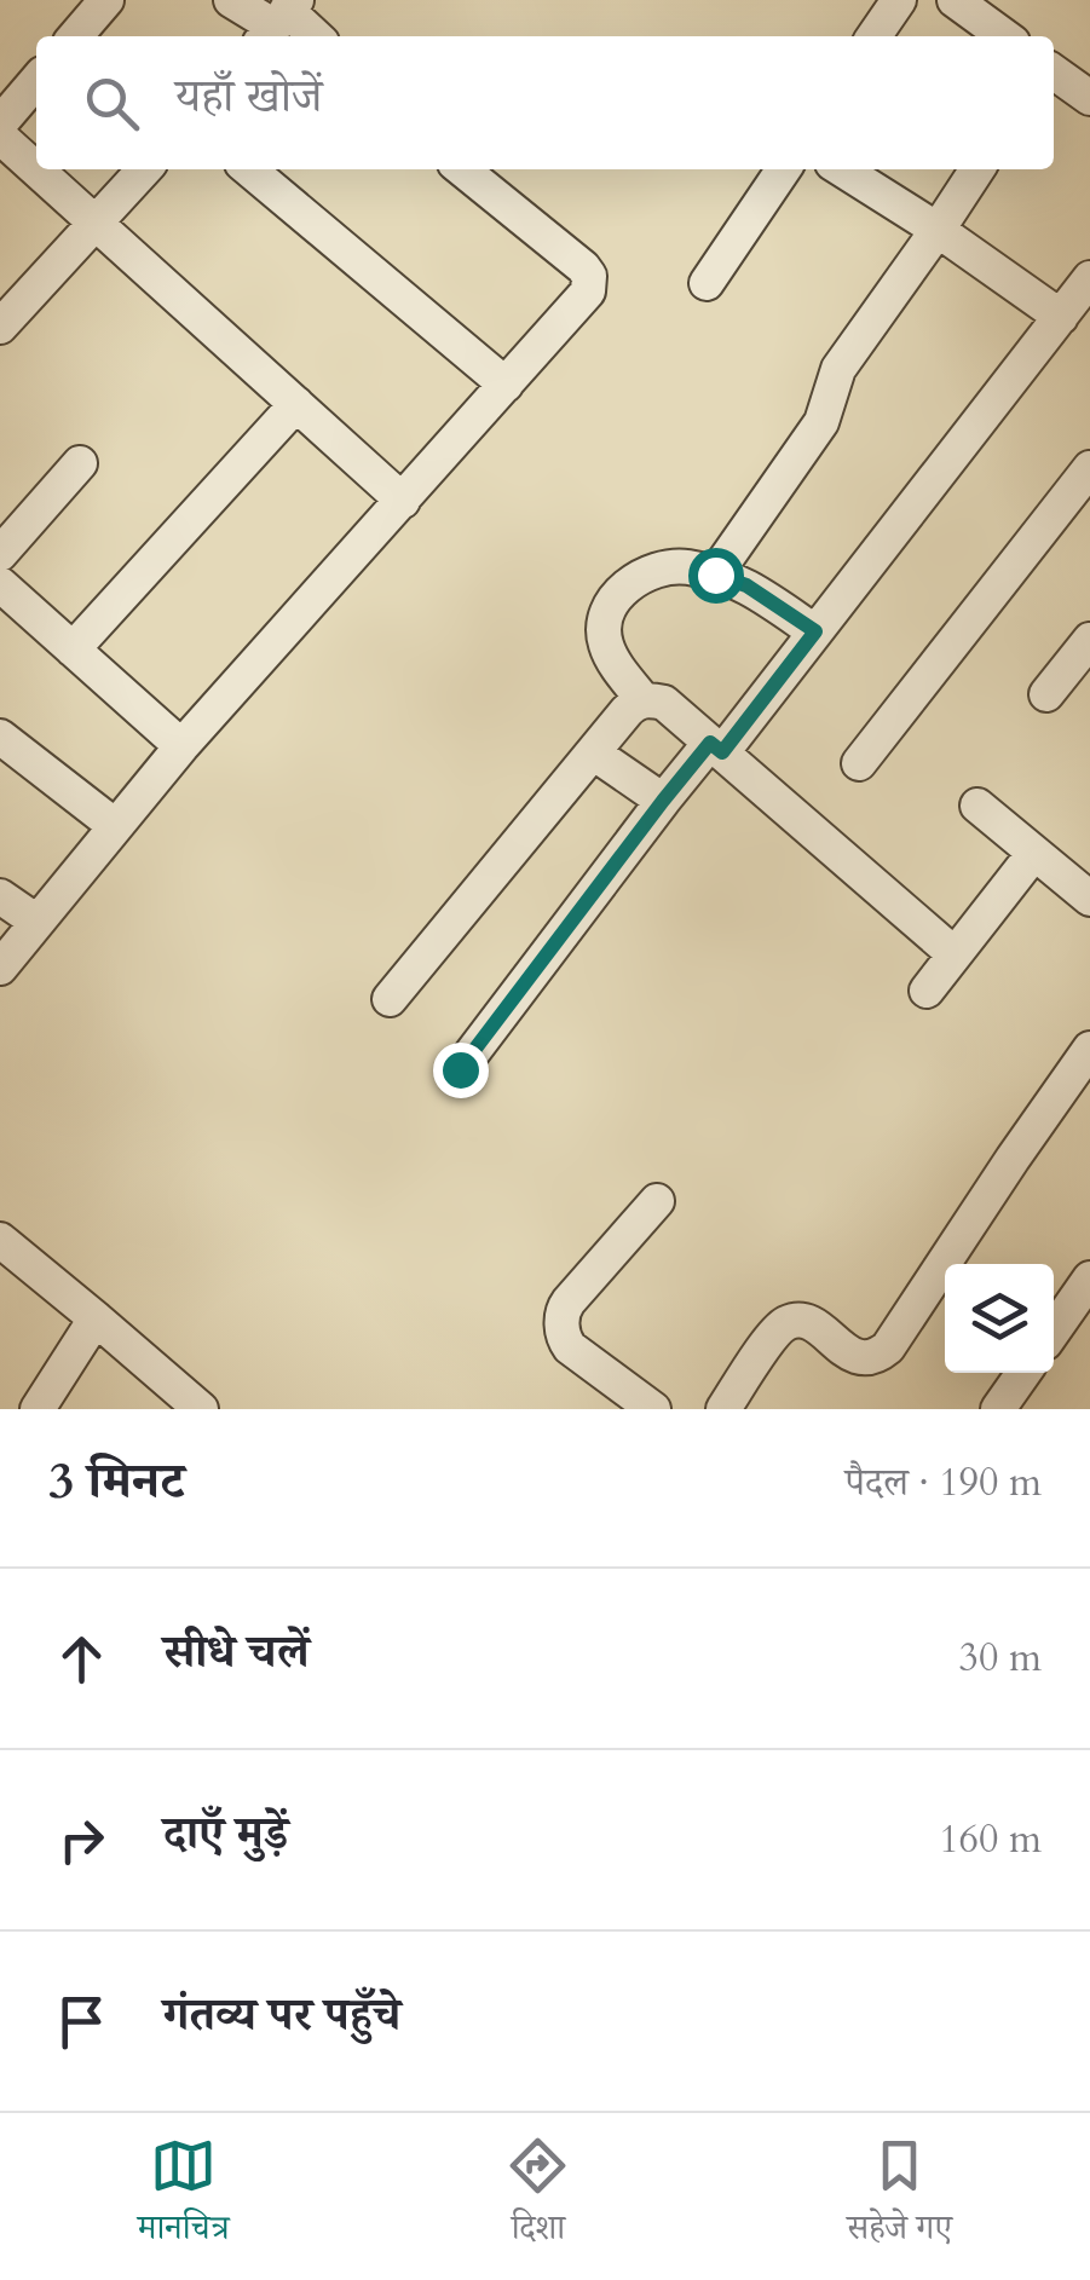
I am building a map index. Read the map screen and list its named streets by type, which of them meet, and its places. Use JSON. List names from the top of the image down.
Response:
{
  "page": {
    "search": "यहाँ खोजें",
    "heading": ["3 मिनट", "पैदल · 190 m"],
    "list": [
      ["सीधे चलें", "30 m"],
      ["दाएँ मुड़ें", "160 m"],
      "गंतव्य पर पहुँचे"
    ],
    "nav": ["मानचित्र", "दिशा", "सहेजे गए"]
  }
}
